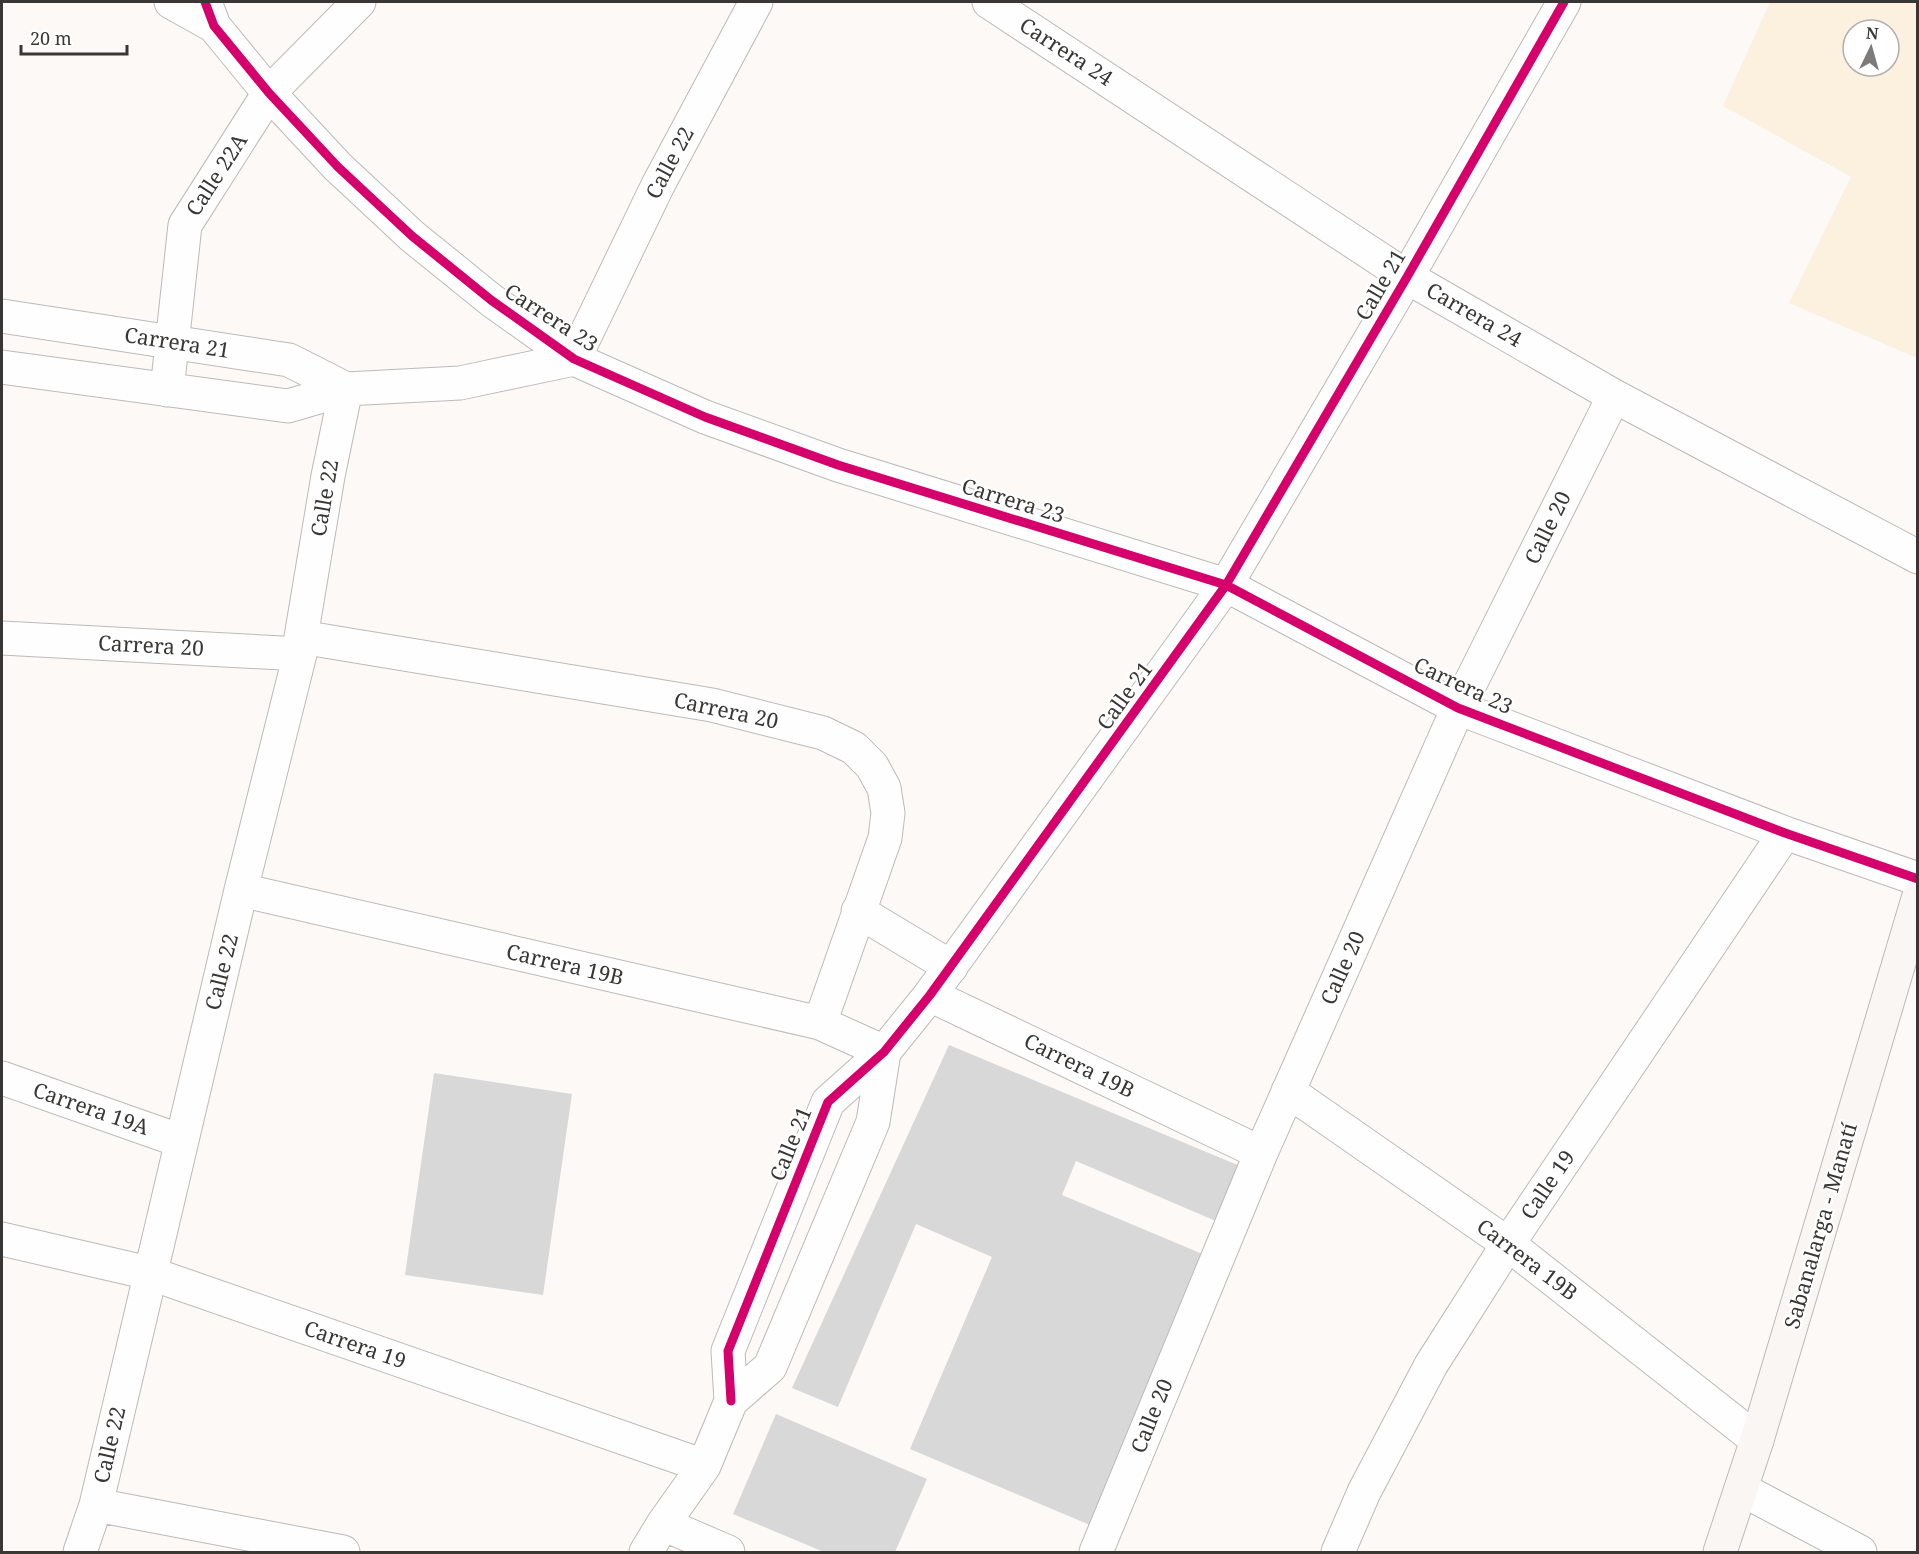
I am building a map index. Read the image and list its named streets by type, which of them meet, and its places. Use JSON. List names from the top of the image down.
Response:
{
  "streets": {
    "main road": ["Sabanalarga - Manatí"],
    "street": [
      "Carrera 24",
      "Calle 22",
      "Calle 22A",
      "Calle 21",
      "Carrera 23",
      "Carrera 21",
      "Calle 20",
      "Carrera 20",
      "Carrera 19B",
      "Carrera 19A",
      "Calle 19",
      "Carrera 19"
    ]
  },
  "crossings": [
    ["Carrera 24", "Calle 21"],
    ["Carrera 24", "Calle 20"],
    ["Calle 22", "Carrera 23"],
    ["Calle 22", "Carrera 21"],
    ["Calle 22", "Carrera 20"],
    ["Calle 22", "Carrera 19B"],
    ["Calle 22", "Carrera 19A"],
    ["Calle 22", "Carrera 19"],
    ["Calle 22A", "Carrera 23"],
    ["Calle 22A", "Carrera 21"],
    ["Calle 21", "Carrera 23"],
    ["Calle 21", "Carrera 19B"],
    ["Calle 21", "Carrera 19"],
    ["Carrera 23", "Carrera 21"],
    ["Carrera 23", "Calle 20"],
    ["Carrera 23", "Calle 19"],
    ["Calle 20", "Carrera 19B"],
    ["Carrera 20", "Carrera 19B"],
    ["Carrera 19B", "Calle 19"],
    ["Carrera 19B", "Sabanalarga - Manatí"]
  ],
  "scale_bar": "20 m",
  "north": "top"
}
